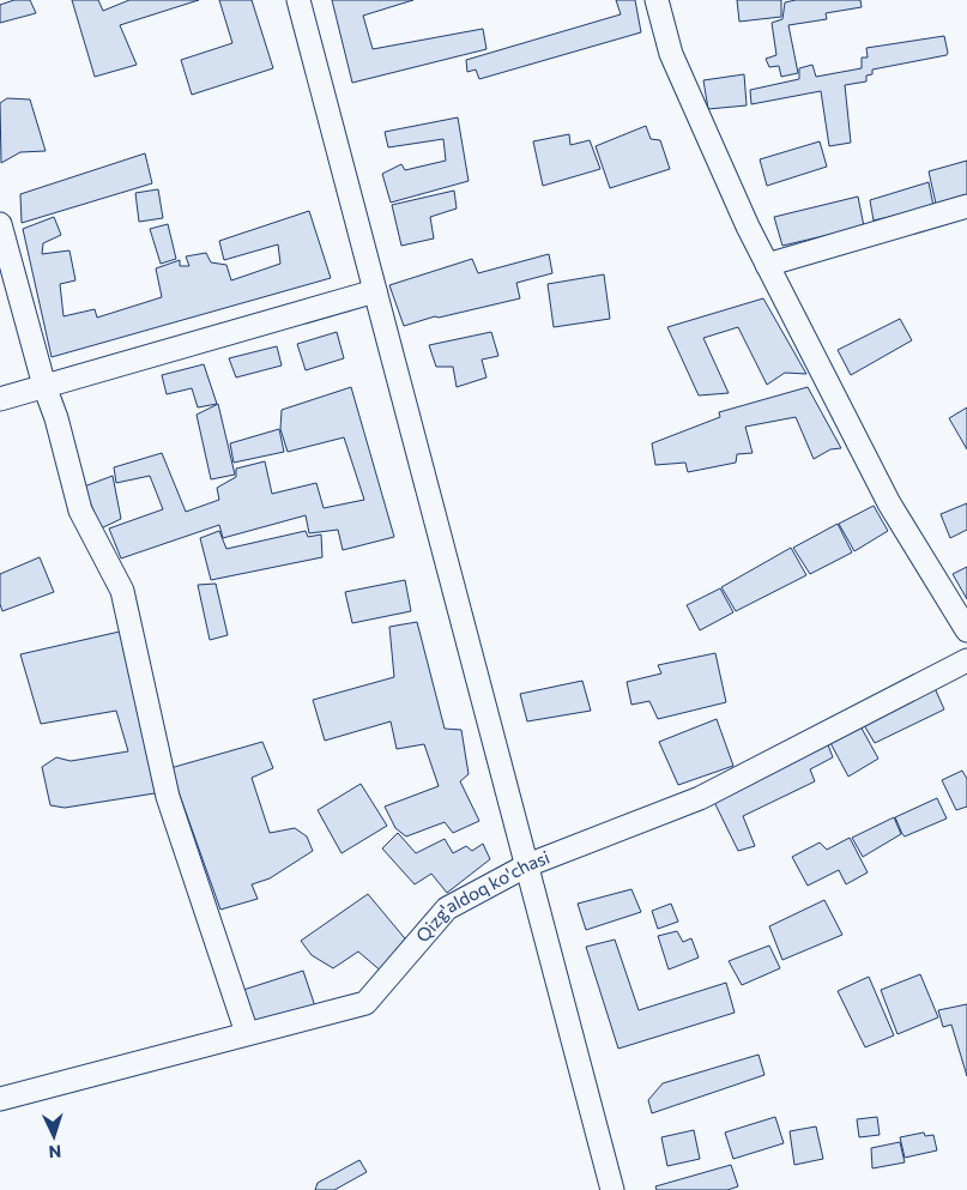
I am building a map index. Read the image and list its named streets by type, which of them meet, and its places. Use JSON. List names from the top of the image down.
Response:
{
  "streets": {
    "street": ["Qizg'aldoq ko'chasi"]
  },
  "north": "bottom"
}
